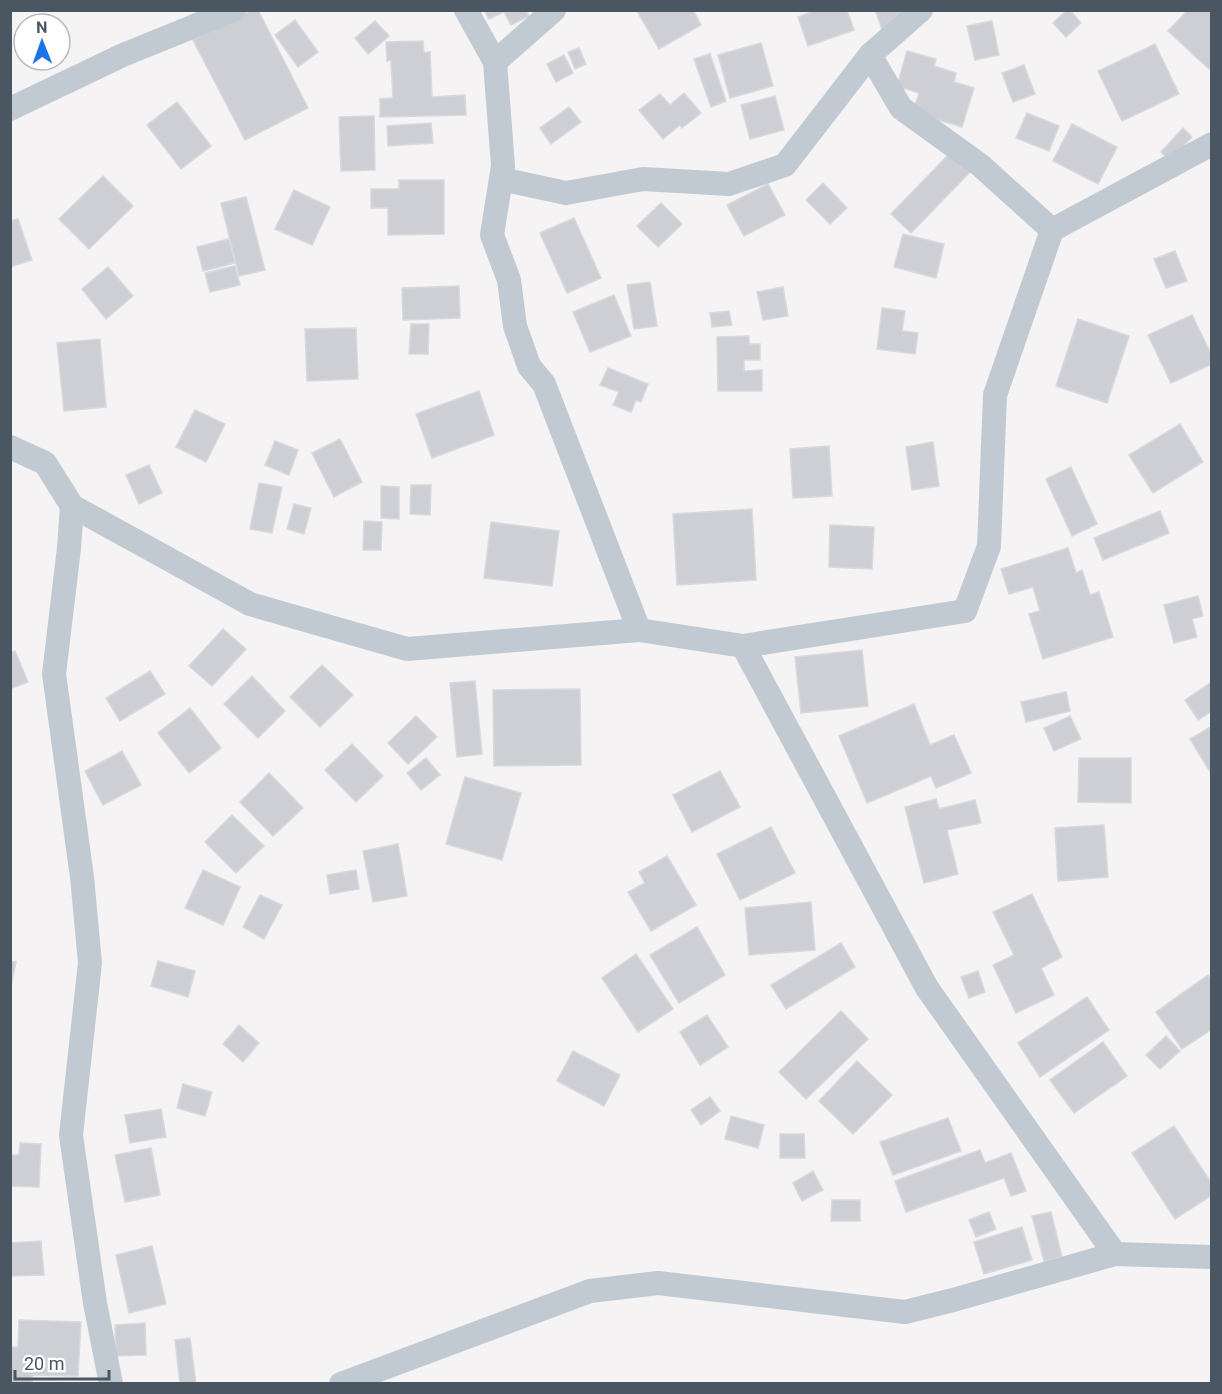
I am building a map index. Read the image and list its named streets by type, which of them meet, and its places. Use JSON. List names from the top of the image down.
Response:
{
  "scale_bar": "20 m",
  "north": "top"
}
